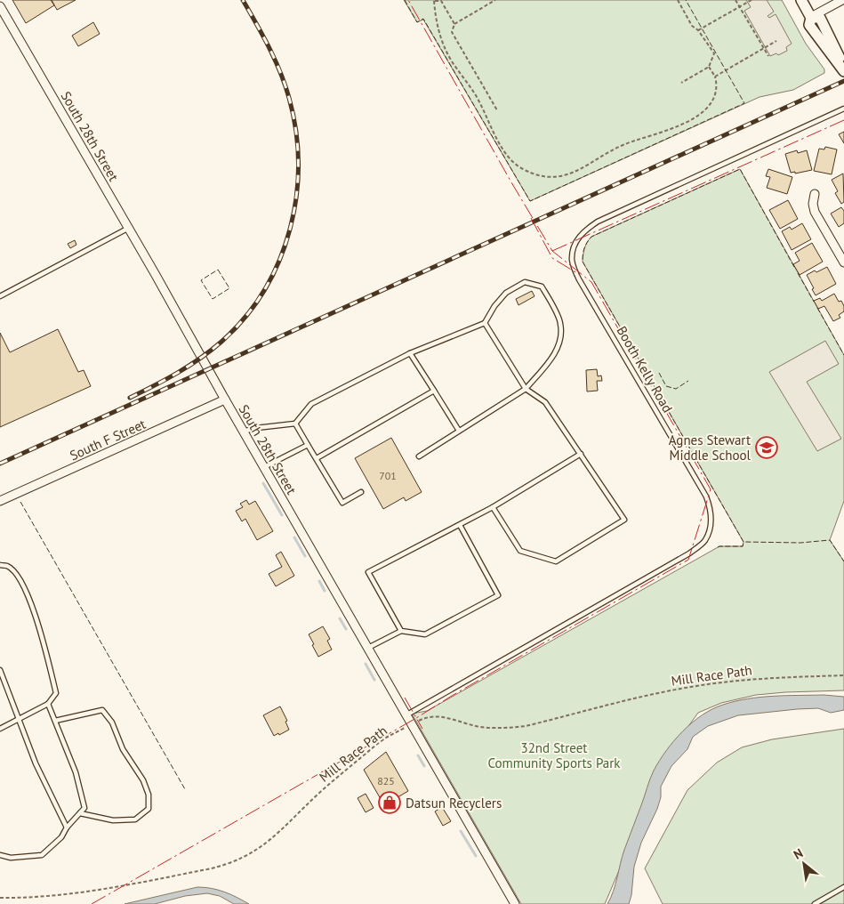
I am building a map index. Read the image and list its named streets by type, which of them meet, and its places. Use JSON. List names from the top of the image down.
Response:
{
  "streets": {
    "street": ["South 28th Street", "South F Street"],
    "lane": ["Booth Kelly Road"],
    "path": ["Mill Race Path"]
  },
  "crossings": [
    ["South 28th Street", "Booth Kelly Road"],
    ["South 28th Street", "South F Street"],
    ["South 28th Street", "Mill Race Path"]
  ],
  "parks": ["32nd Street Community Sports Park"],
  "places": {
    "school or university": ["Agnes Stewart Middle School"],
    "shop": ["Datsun Recyclers"]
  },
  "house_numbers": ["701", "825"],
  "north": "top left"
}
